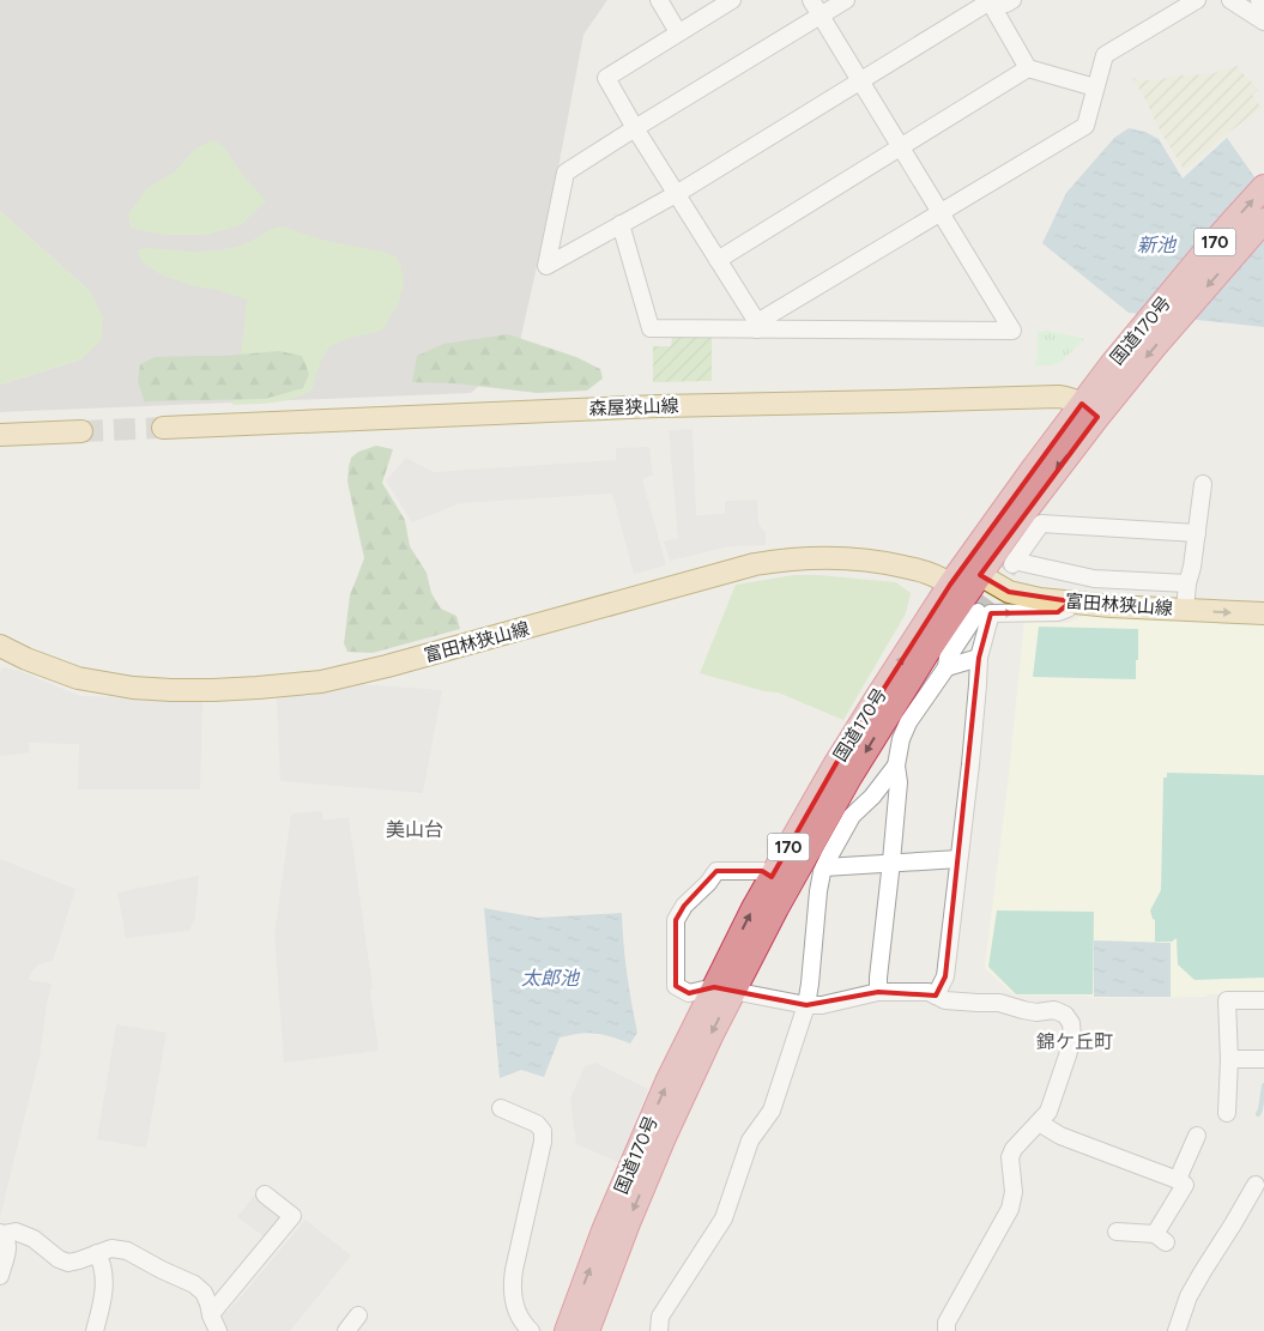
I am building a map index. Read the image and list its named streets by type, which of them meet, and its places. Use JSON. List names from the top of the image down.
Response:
{
  "streets": {
    "highway": ["170", "国道170号"],
    "main road": ["森屋狭山線", "富田林狭山線"]
  },
  "crossings": [
    ["国道170号", "森屋狭山線"],
    ["国道170号", "富田林狭山線"]
  ],
  "districts": ["美山台", "錦ケ丘町"],
  "water": ["新池", "太郎池"]
}
